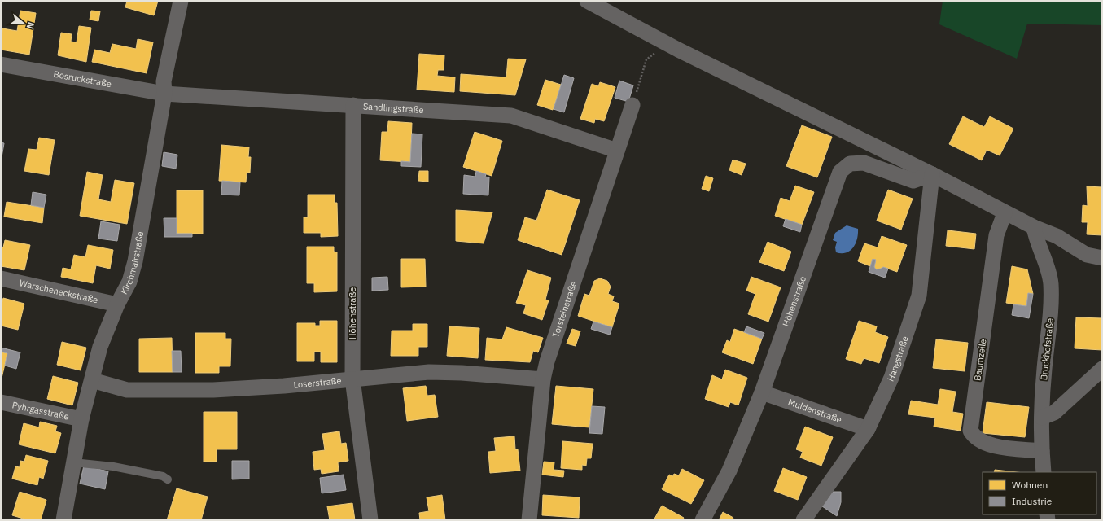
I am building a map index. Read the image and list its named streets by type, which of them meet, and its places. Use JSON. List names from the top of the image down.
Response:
{
  "streets": {
    "street": [
      "Bosruckstraße",
      "Sandlingstraße",
      "Kirchmairstraße",
      "Warscheneckstraße",
      "Höhenstraße",
      "Torsteinstraße",
      "Bruckhofstraße",
      "Hangstraße",
      "Baumzeile",
      "Loserstraße",
      "Pyhrgasstraße",
      "Muldenstraße"
    ]
  },
  "crossings": [
    ["Bosruckstraße", "Sandlingstraße"],
    ["Bosruckstraße", "Kirchmairstraße"],
    ["Sandlingstraße", "Kirchmairstraße"],
    ["Sandlingstraße", "Höhenstraße"],
    ["Sandlingstraße", "Torsteinstraße"],
    ["Kirchmairstraße", "Warscheneckstraße"],
    ["Kirchmairstraße", "Loserstraße"],
    ["Kirchmairstraße", "Pyhrgasstraße"],
    ["Höhenstraße", "Hangstraße"],
    ["Höhenstraße", "Loserstraße"],
    ["Höhenstraße", "Muldenstraße"],
    ["Torsteinstraße", "Loserstraße"],
    ["Bruckhofstraße", "Baumzeile"],
    ["Hangstraße", "Muldenstraße"]
  ],
  "legend": ["Wohnen", "Industrie"],
  "north": "right"
}
